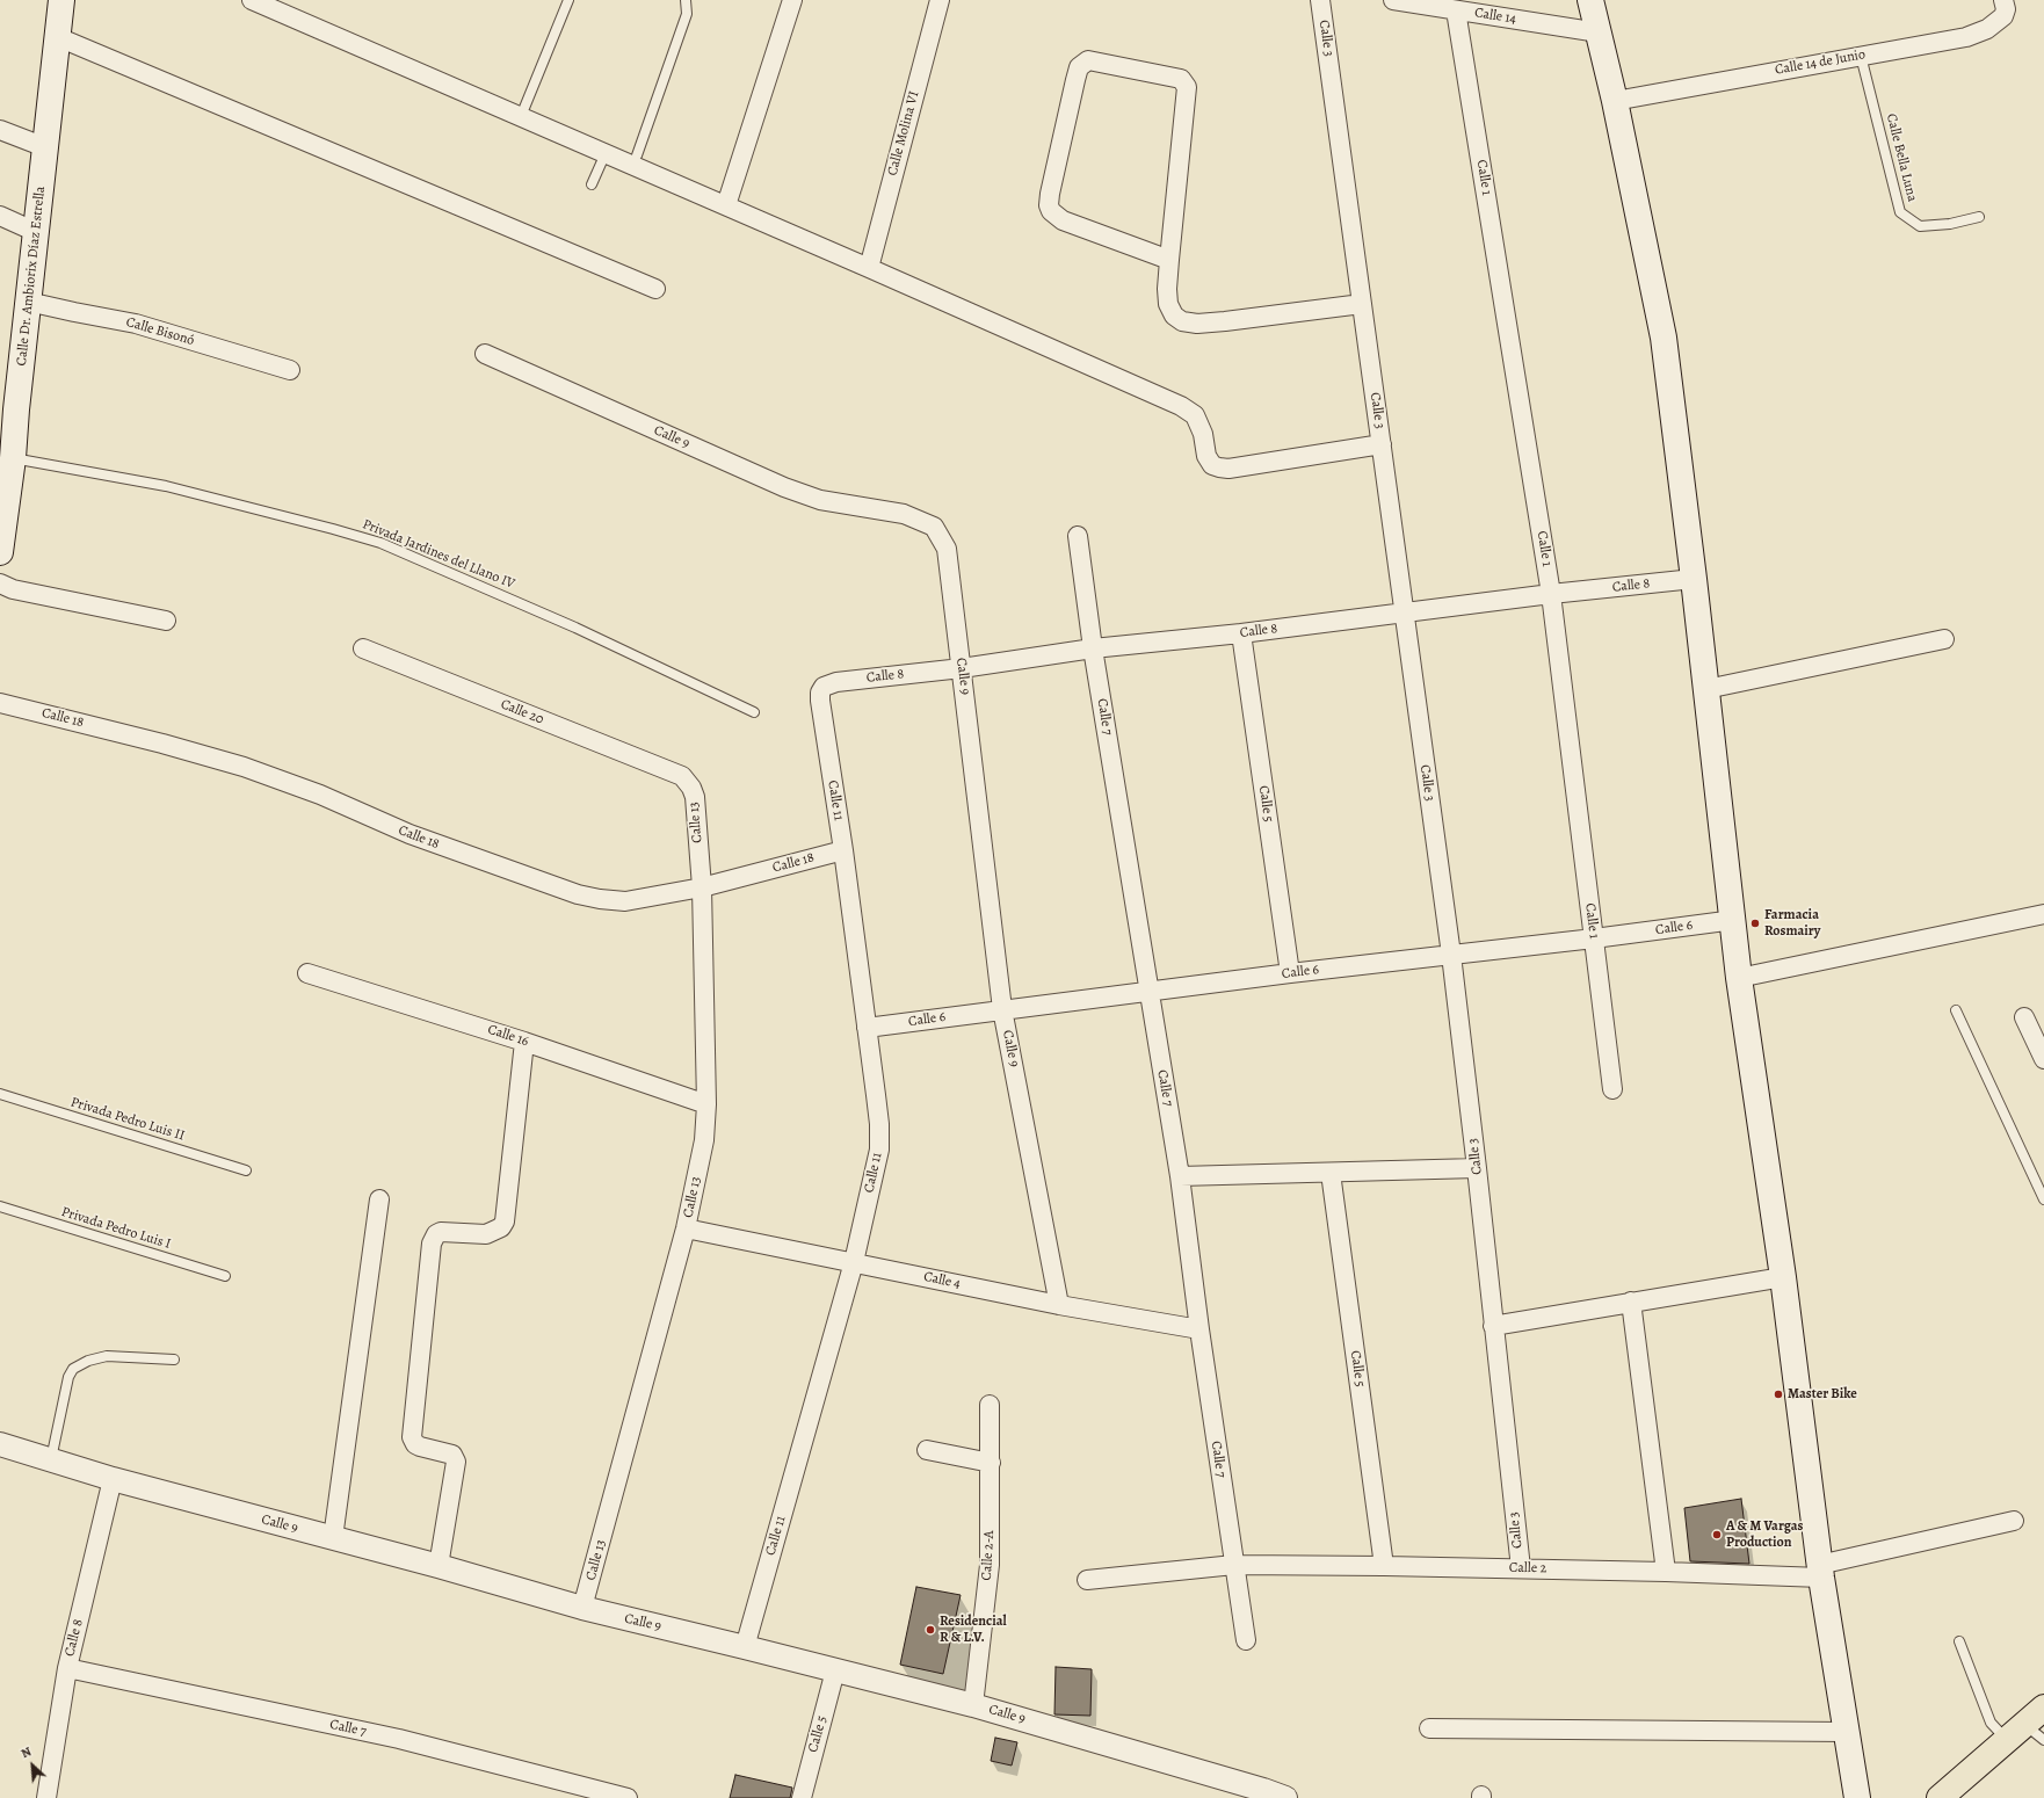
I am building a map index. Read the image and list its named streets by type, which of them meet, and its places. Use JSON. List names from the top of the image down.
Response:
{
  "streets": {
    "main road": ["Calle Dr. Ambiorix Díaz Estrella"],
    "street": [
      "Calle 14",
      "Calle 3",
      "Calle 14 de Junio",
      "Calle Molina VI",
      "Calle 1",
      "Calle Bisonó",
      "Calle 9",
      "Calle 8",
      "Calle 20",
      "Calle 7",
      "Calle 18",
      "Calle 11",
      "Calle 5",
      "Calle 13",
      "Calle 6",
      "Calle 16",
      "Calle 4",
      "Calle 2-A",
      "Calle 2"
    ],
    "lane": [
      "Calle Bella Luna",
      "Privada Jardines del Llano IV",
      "Privada Pedro Luis II",
      "Privada Pedro Luis I"
    ]
  },
  "crossings": [
    ["Calle 14", "Calle 1"],
    ["Calle 3", "Calle 8"],
    ["Calle 3", "Calle 6"],
    ["Calle 3", "Calle 2"],
    ["Calle 14 de Junio", "Calle Bella Luna"],
    ["Calle 1", "Calle 8"],
    ["Calle 1", "Calle 6"],
    ["Calle Dr. Ambiorix Díaz Estrella", "Calle Bisonó"],
    ["Calle Dr. Ambiorix Díaz Estrella", "Privada Jardines del Llano IV"],
    ["Calle 9", "Calle 8"],
    ["Calle 9", "Calle 11"],
    ["Calle 9", "Calle 5"],
    ["Calle 9", "Calle 13"],
    ["Calle 9", "Calle 6"],
    ["Calle 9", "Calle 4"],
    ["Calle 9", "Calle 2-A"],
    ["Calle 8", "Calle 7"],
    ["Calle 8", "Calle 11"],
    ["Calle 8", "Calle 5"],
    ["Calle 20", "Calle 13"],
    ["Calle 7", "Calle 6"],
    ["Calle 7", "Calle 4"],
    ["Calle 7", "Calle 2"],
    ["Calle 18", "Calle 11"],
    ["Calle 18", "Calle 13"],
    ["Calle 11", "Calle 6"],
    ["Calle 11", "Calle 4"],
    ["Calle 5", "Calle 6"],
    ["Calle 5", "Calle 2"],
    ["Calle 13", "Calle 16"],
    ["Calle 13", "Calle 4"]
  ],
  "places": [
    "Farmacia Rosmairy",
    "Master Bike",
    "A & M Vargas Production",
    "Residencial R & L.V."
  ],
  "north": "top left"
}
